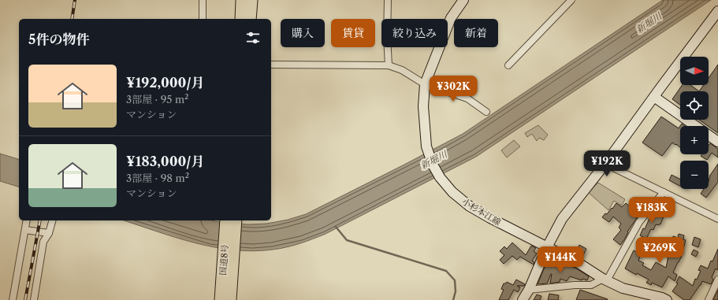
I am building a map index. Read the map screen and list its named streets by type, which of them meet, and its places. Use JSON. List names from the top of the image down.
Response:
{
  "streets": {
    "highway": ["国道8号"],
    "main road": ["小杉本江線"]
  },
  "water": ["新堀川"],
  "north": "right",
  "page": {
    "chip": [
      "購入",
      "賃貸",
      "絞り込み",
      "新着"
    ],
    "heading": "5件の物件",
    "map_buttons": ["+", "−"],
    "list": [
      {
        "name": "¥192,000/月",
        "note": "3部屋 · 95 m² · マンション"
      },
      {
        "name": "¥183,000/月",
        "note": "3部屋 · 98 m² · マンション"
      }
    ],
    "price": [
      "¥302K",
      "¥192K",
      "¥183K",
      "¥269K",
      "¥144K"
    ]
  }
}
